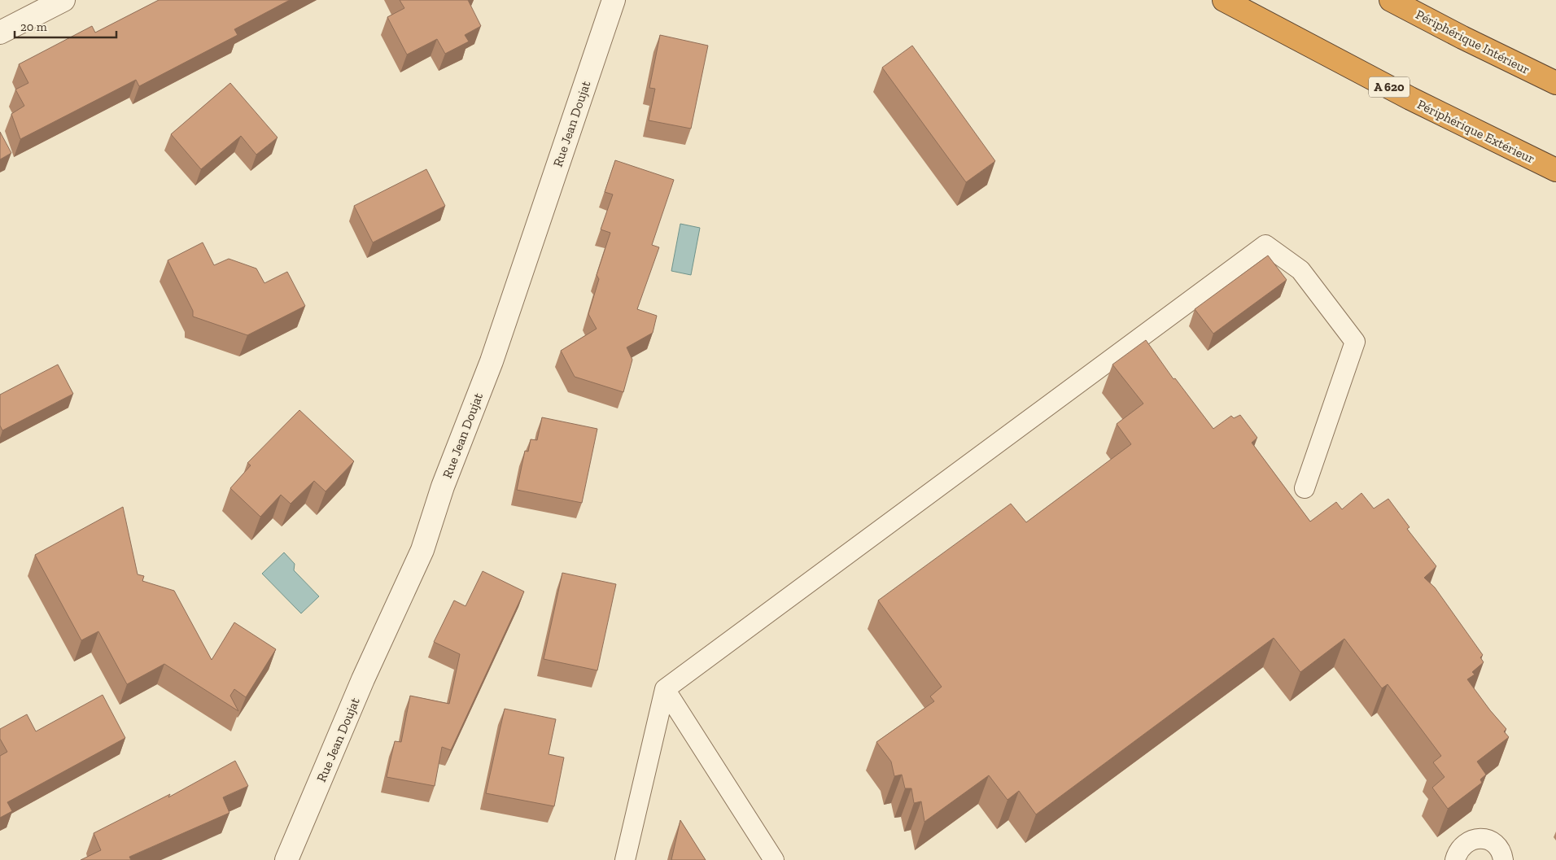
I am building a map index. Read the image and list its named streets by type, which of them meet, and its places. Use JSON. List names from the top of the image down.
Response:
{
  "streets": {
    "highway": ["Périphérique Intérieur", "A 620", "Périphérique Extérieur"],
    "street": ["Rue Jean Doujat"]
  },
  "scale_bar": "20 m"
}
